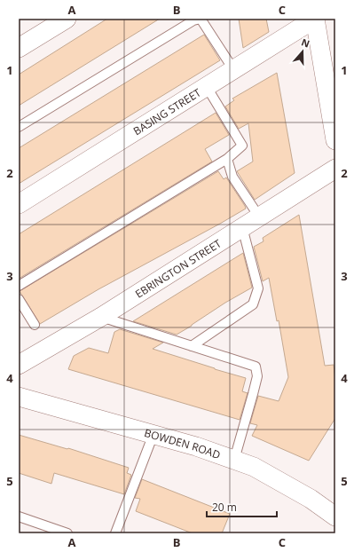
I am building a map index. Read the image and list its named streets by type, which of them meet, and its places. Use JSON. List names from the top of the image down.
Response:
{
  "streets": {
    "street": ["BASING STREET", "EBRINGTON STREET", "BOWDEN ROAD"]
  },
  "scale_bar": "20 m",
  "north": "top",
  "grid": {
    "columns": ["A", "B", "C"],
    "rows": [
      "1",
      "2",
      "3",
      "4",
      "5"
    ]
  }
}
